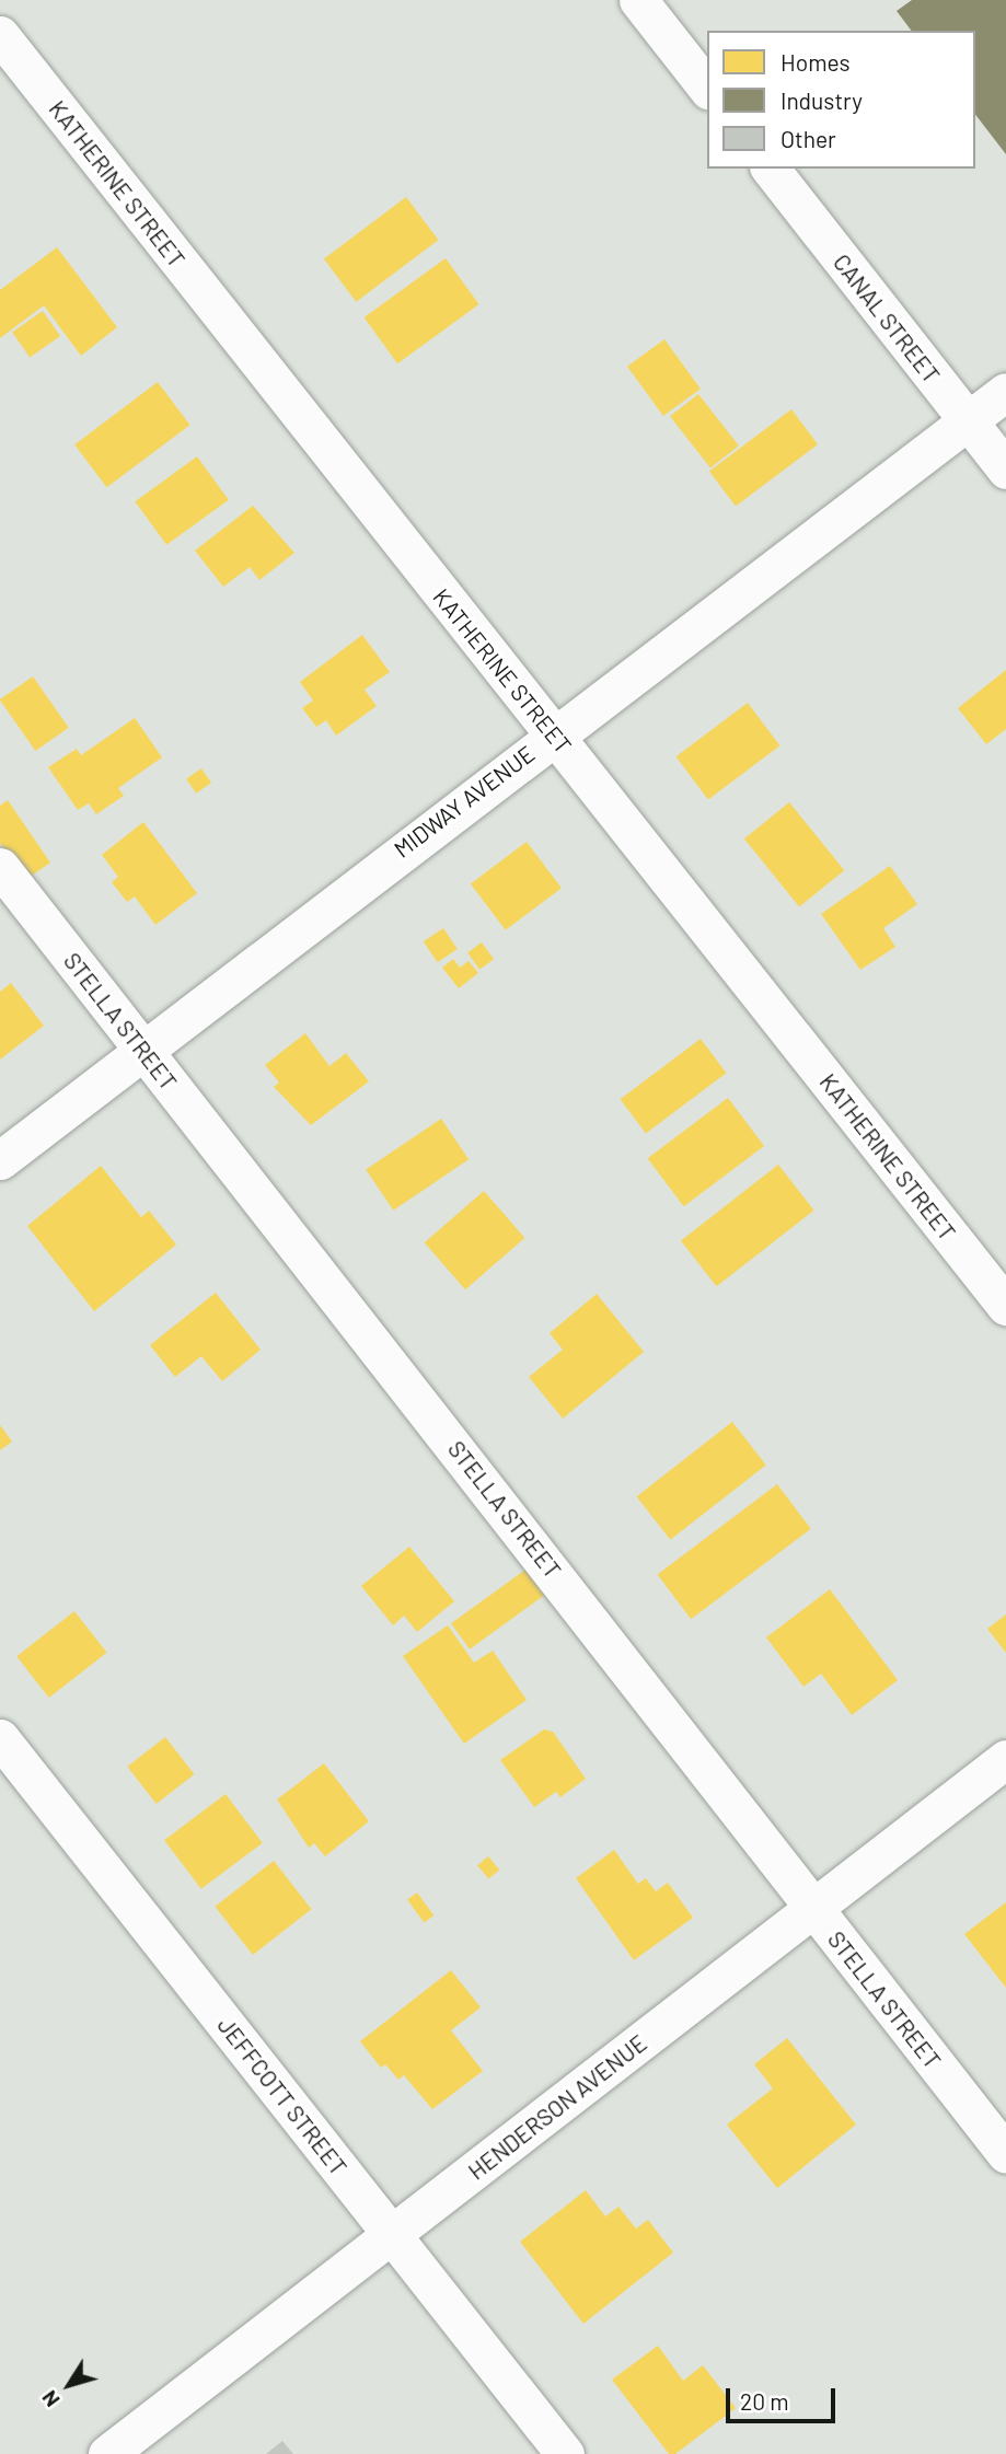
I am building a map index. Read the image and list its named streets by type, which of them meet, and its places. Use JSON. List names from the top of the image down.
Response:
{
  "streets": {
    "street": [
      "KATHERINE STREET",
      "CANAL STREET",
      "MIDWAY AVENUE",
      "STELLA STREET",
      "JEFFCOTT STREET",
      "HENDERSON AVENUE"
    ]
  },
  "crossings": [
    ["KATHERINE STREET", "MIDWAY AVENUE"],
    ["CANAL STREET", "MIDWAY AVENUE"],
    ["MIDWAY AVENUE", "STELLA STREET"],
    ["STELLA STREET", "HENDERSON AVENUE"],
    ["JEFFCOTT STREET", "HENDERSON AVENUE"]
  ],
  "legend": ["Homes", "Industry", "Other"],
  "scale_bar": "20 m",
  "north": "bottom left"
}
